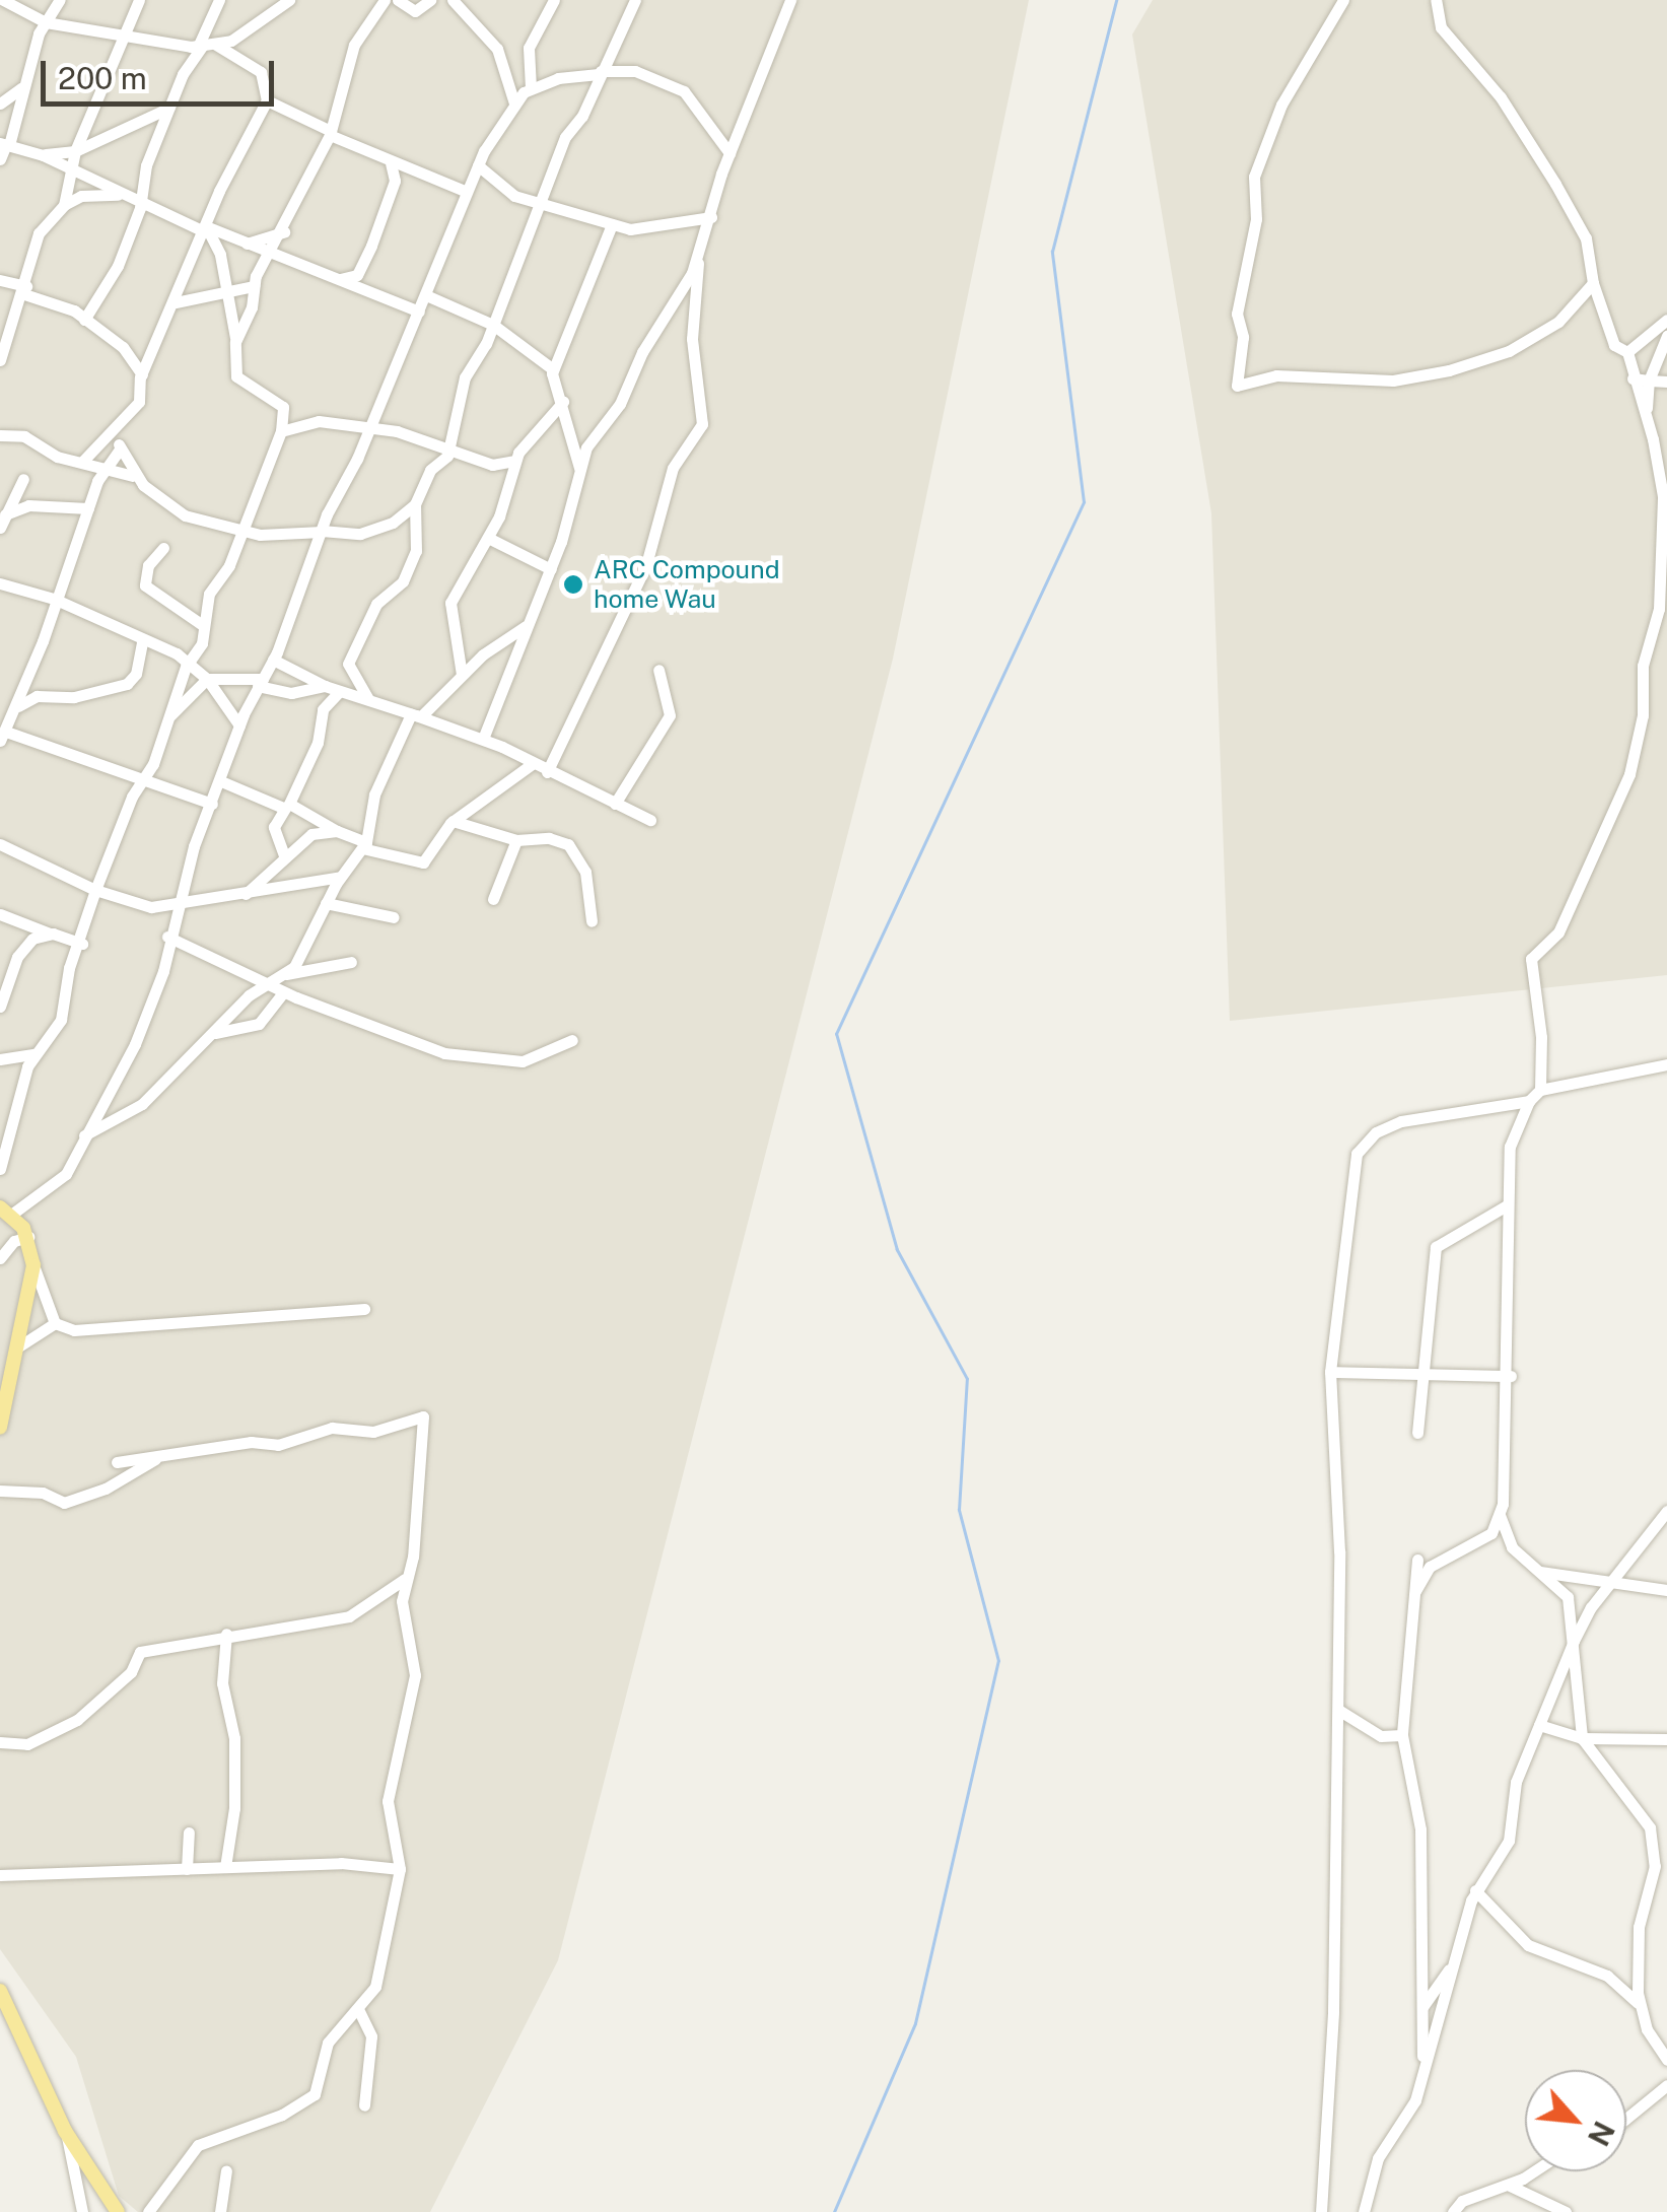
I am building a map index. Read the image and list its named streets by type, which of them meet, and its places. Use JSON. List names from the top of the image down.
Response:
{
  "places": ["ARC Compound home Wau"],
  "scale_bar": "200 m",
  "north": "bottom right"
}
